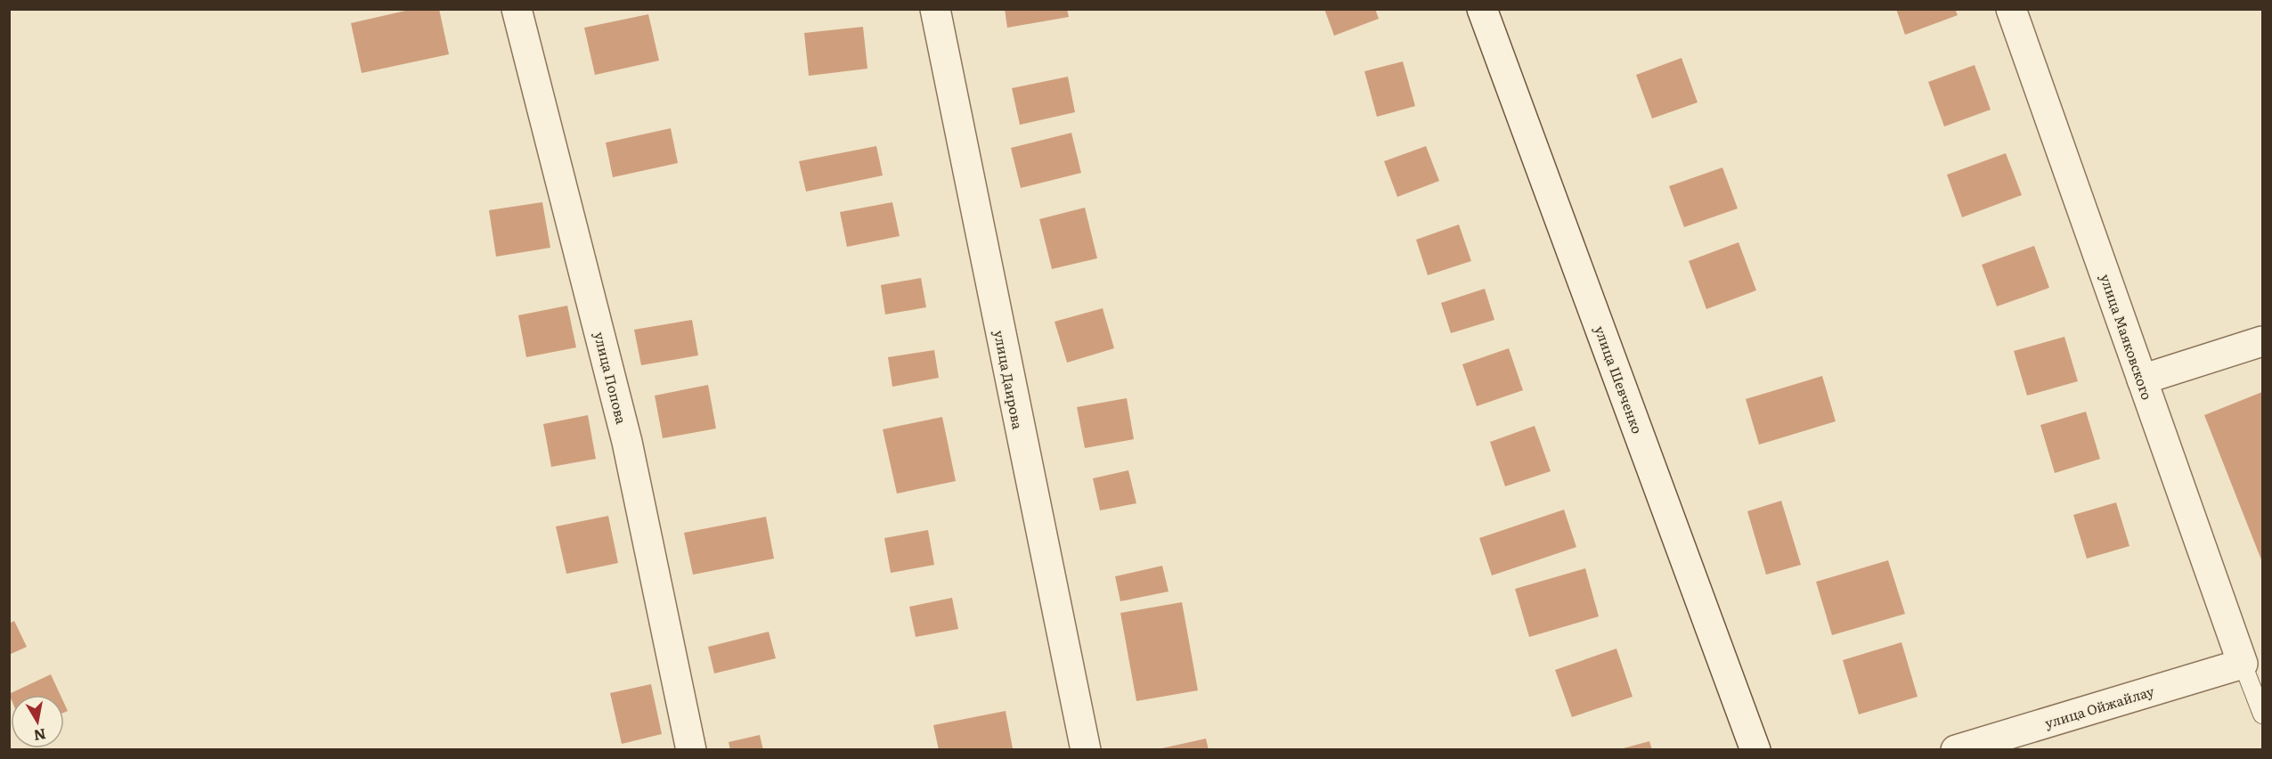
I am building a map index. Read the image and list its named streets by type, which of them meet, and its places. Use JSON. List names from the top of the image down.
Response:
{
  "streets": {
    "street": [
      "улица Маяковского",
      "улица Попова",
      "улица Даирова",
      "улица Шевченко",
      "улица Ойжайлау"
    ]
  },
  "crossings": [
    ["улица Маяковского", "улица Ойжайлау"]
  ],
  "north": "bottom"
}
